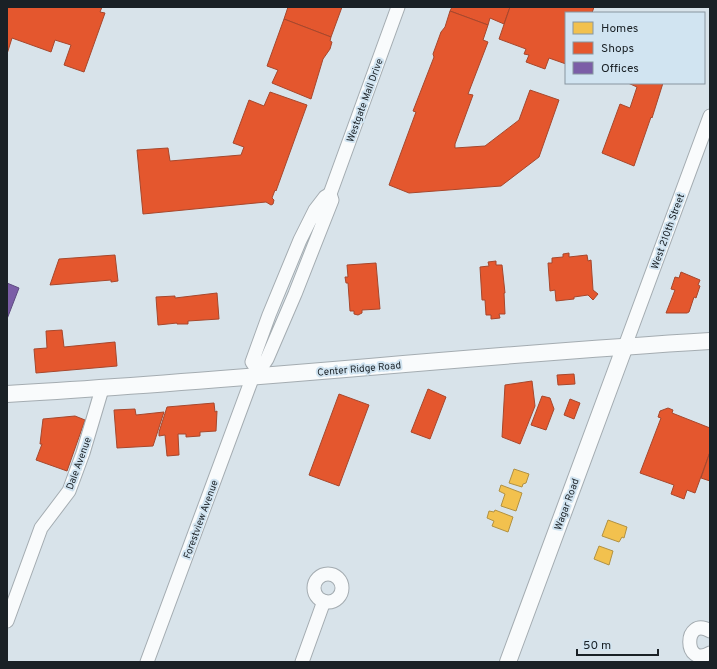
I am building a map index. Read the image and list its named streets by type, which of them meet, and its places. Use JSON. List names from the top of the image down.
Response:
{
  "streets": {
    "main road": ["Center Ridge Road", "Wagar Road"],
    "street": [
      "Westgate Mall Drive",
      "West 210th Street",
      "Dale Avenue",
      "Forestview Avenue"
    ]
  },
  "crossings": [
    ["Westgate Mall Drive", "Center Ridge Road"],
    ["Westgate Mall Drive", "Forestview Avenue"],
    ["West 210th Street", "Center Ridge Road"],
    ["West 210th Street", "Wagar Road"],
    ["Center Ridge Road", "Dale Avenue"],
    ["Center Ridge Road", "Wagar Road"],
    ["Center Ridge Road", "Forestview Avenue"]
  ],
  "legend": ["Homes", "Shops", "Offices"],
  "scale_bar": "50 m"
}
